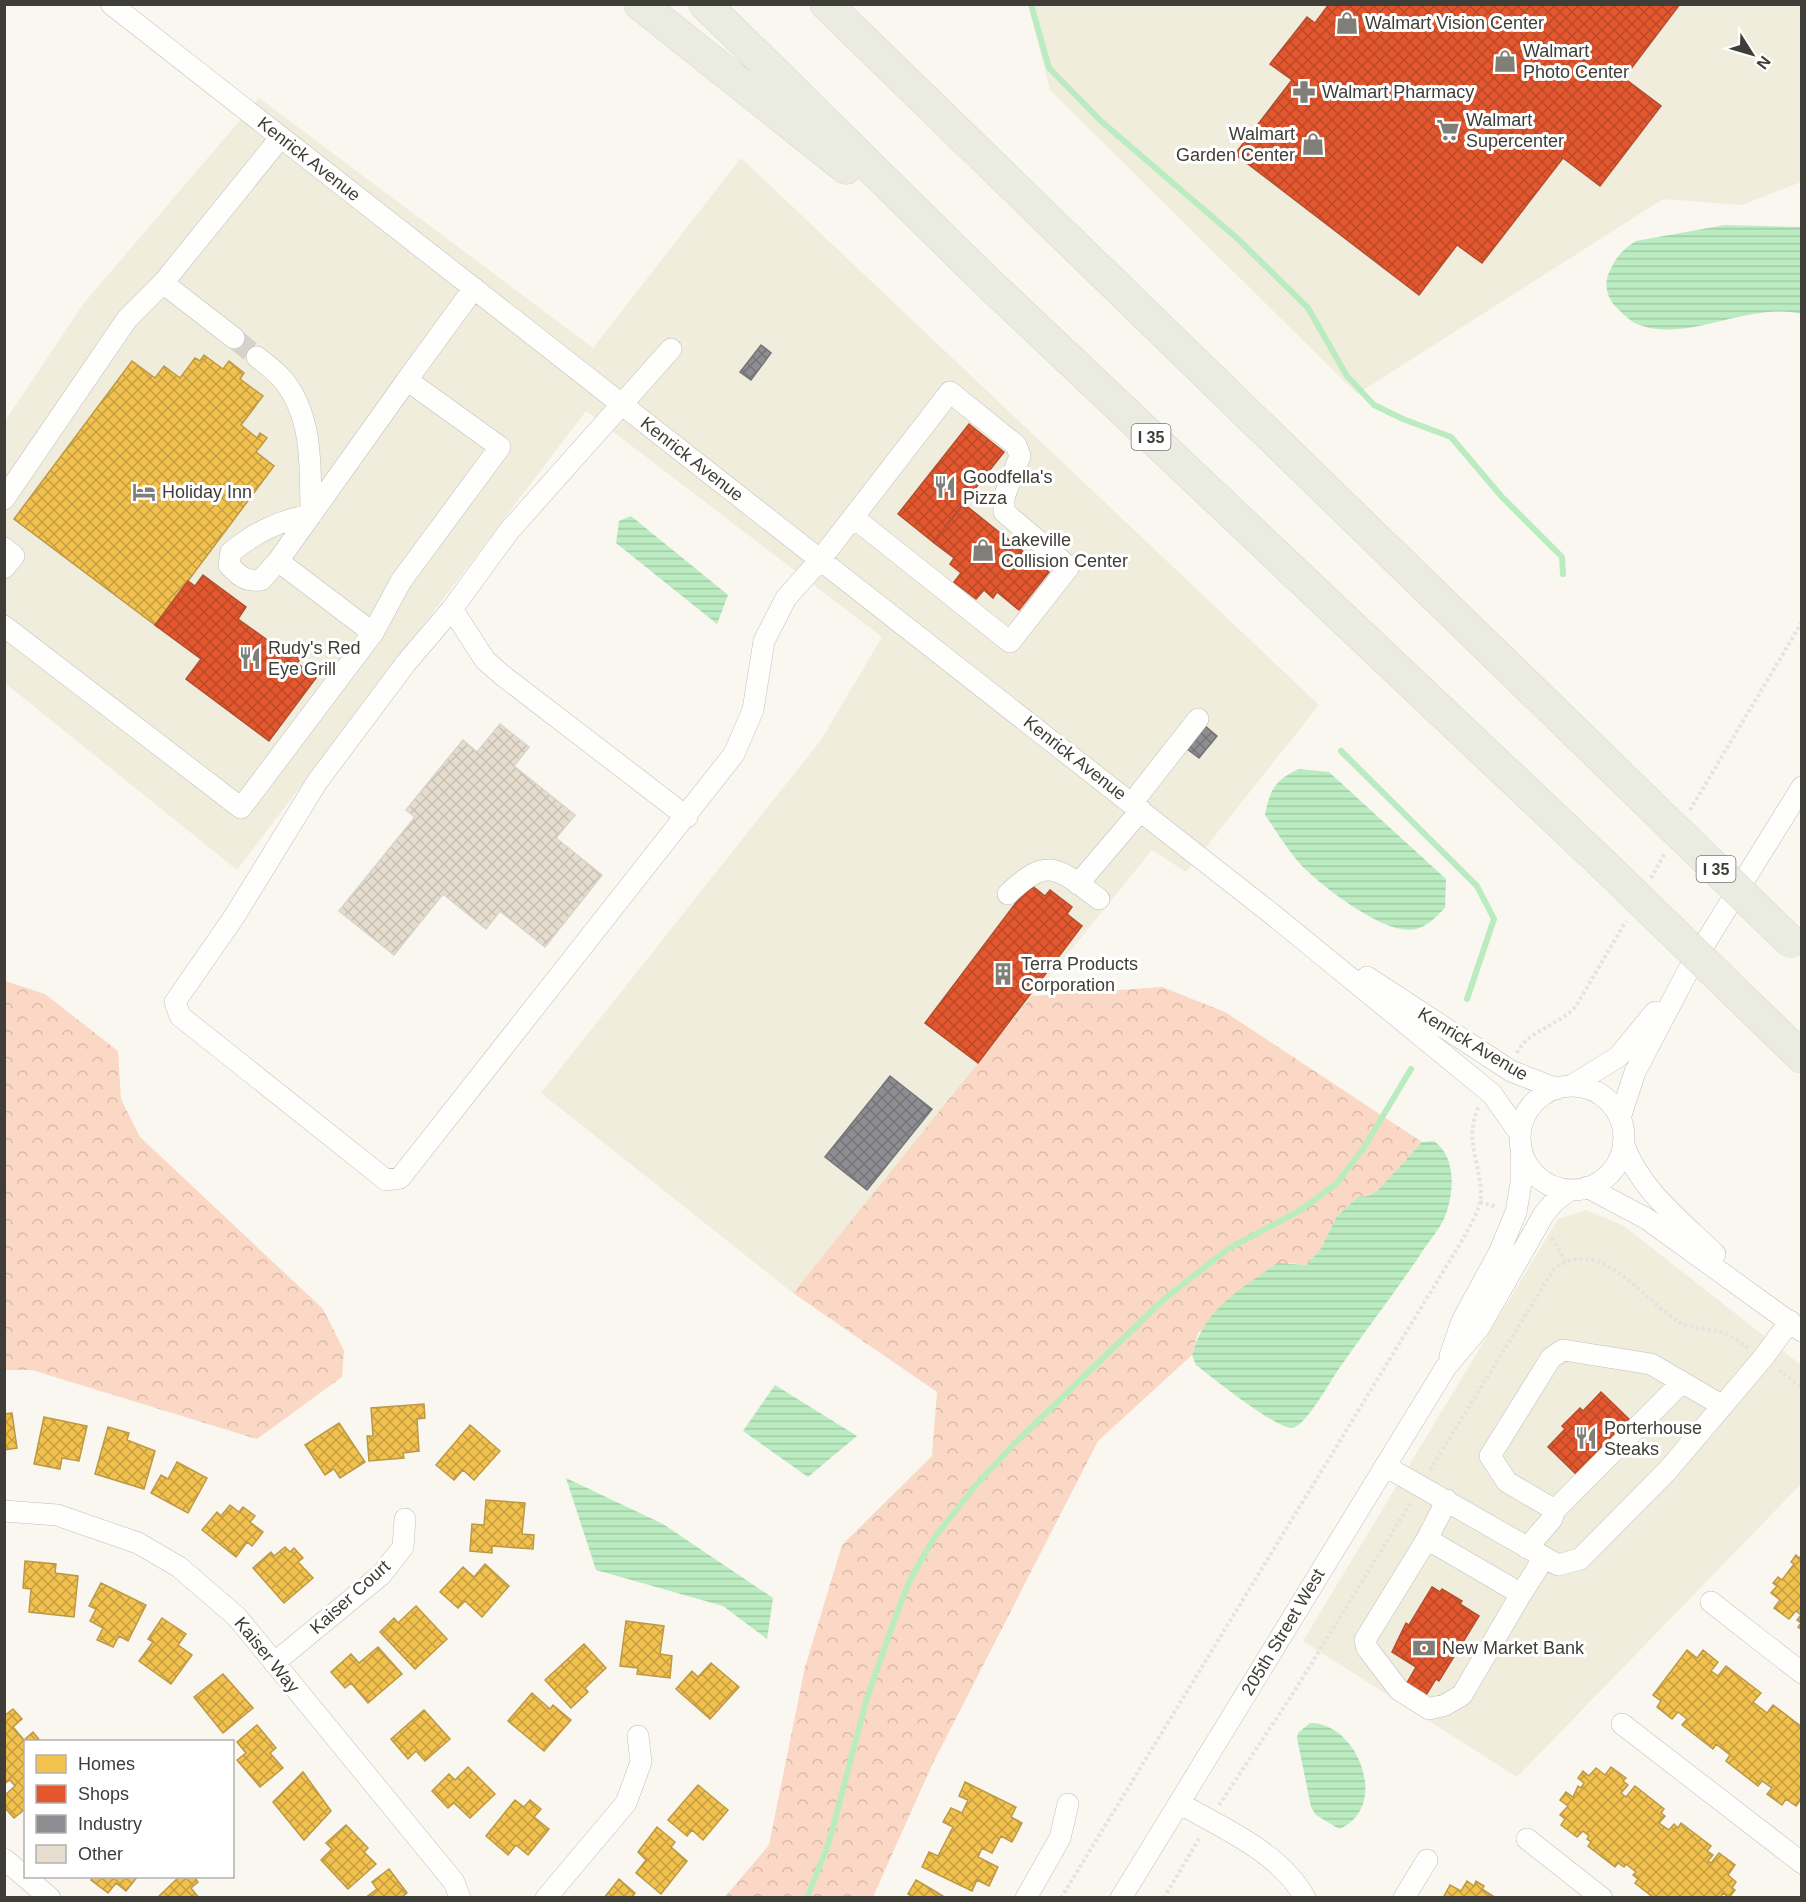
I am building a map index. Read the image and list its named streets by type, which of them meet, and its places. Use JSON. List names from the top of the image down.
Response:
{
  "streets": {
    "highway": ["I 35"],
    "street": [
      "Kenrick Avenue",
      "Kaiser Court",
      "205th Street West",
      "Kaiser Way"
    ]
  },
  "crossings": [
    ["Kenrick Avenue", "205th Street West"],
    ["Kaiser Court", "Kaiser Way"]
  ],
  "places": {
    "shop": [
      "Walmart Vision Center",
      "Walmart Photo Center",
      "Walmart Garden Center",
      "Lakeville Collision Center"
    ],
    "pharmacy": ["Walmart Pharmacy"],
    "supermarket": ["Walmart Supercenter"],
    "restaurant": ["Goodfella's Pizza", "Rudy's Red Eye Grill", "Porterhouse Steaks"],
    "hotel": ["Holiday Inn"],
    "building": ["Terra Products Corporation"],
    "bank": ["New Market Bank"]
  },
  "legend": [
    "Homes",
    "Shops",
    "Industry",
    "Other"
  ],
  "north": "bottom right"
}
